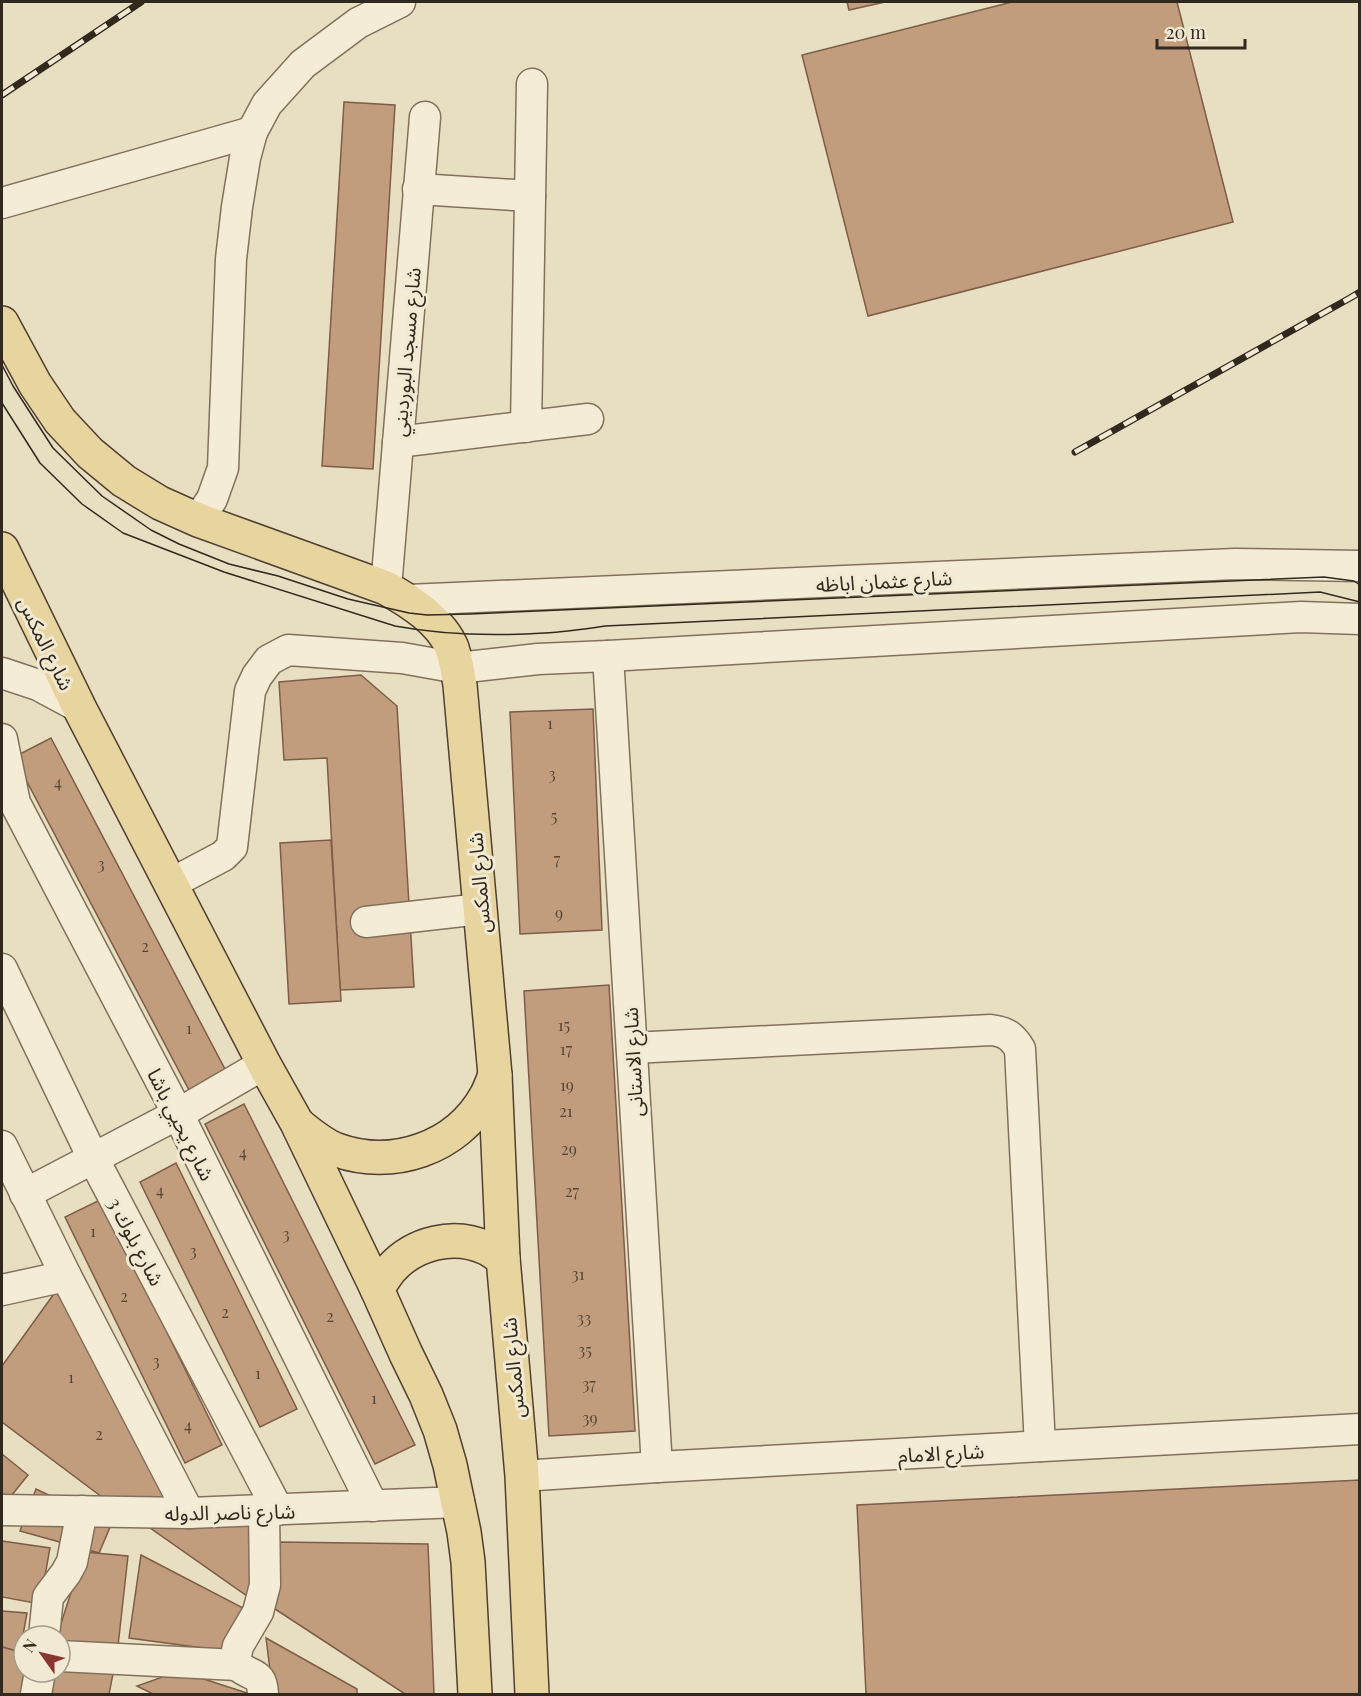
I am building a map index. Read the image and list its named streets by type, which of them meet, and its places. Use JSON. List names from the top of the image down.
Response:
{
  "streets": {
    "main road": ["شارع المكس"],
    "street": [
      "شارع مسجد البورديني",
      "شارع عثمان اباظه",
      "شارع الاستانى",
      "شارع يحيي باشا",
      "شارع بلوك 3",
      "شارع الامام",
      "شارع ناصر الدوله"
    ]
  },
  "crossings": [
    ["شارع مسجد البورديني", "شارع عثمان اباظه"],
    ["شارع مسجد البورديني", "شارع المكس"],
    ["شارع عثمان اباظه", "شارع المكس"],
    ["شارع المكس", "شارع الامام"],
    ["شارع المكس", "شارع ناصر الدوله"],
    ["شارع الاستانى", "شارع الامام"],
    ["شارع يحيي باشا", "شارع ناصر الدوله"],
    ["شارع بلوك 3", "شارع ناصر الدوله"]
  ],
  "house_numbers": [
    "1",
    "3",
    "4",
    "5",
    "7",
    "3",
    "9",
    "2",
    "15",
    "1",
    "17",
    "19",
    "21",
    "29",
    "4",
    "4",
    "27",
    "1",
    "3",
    "3",
    "31",
    "2",
    "2",
    "2",
    "33",
    "35",
    "3",
    "1",
    "1",
    "37",
    "1",
    "39",
    "4",
    "2"
  ],
  "scale_bar": "20 m",
  "north": "top left"
}
